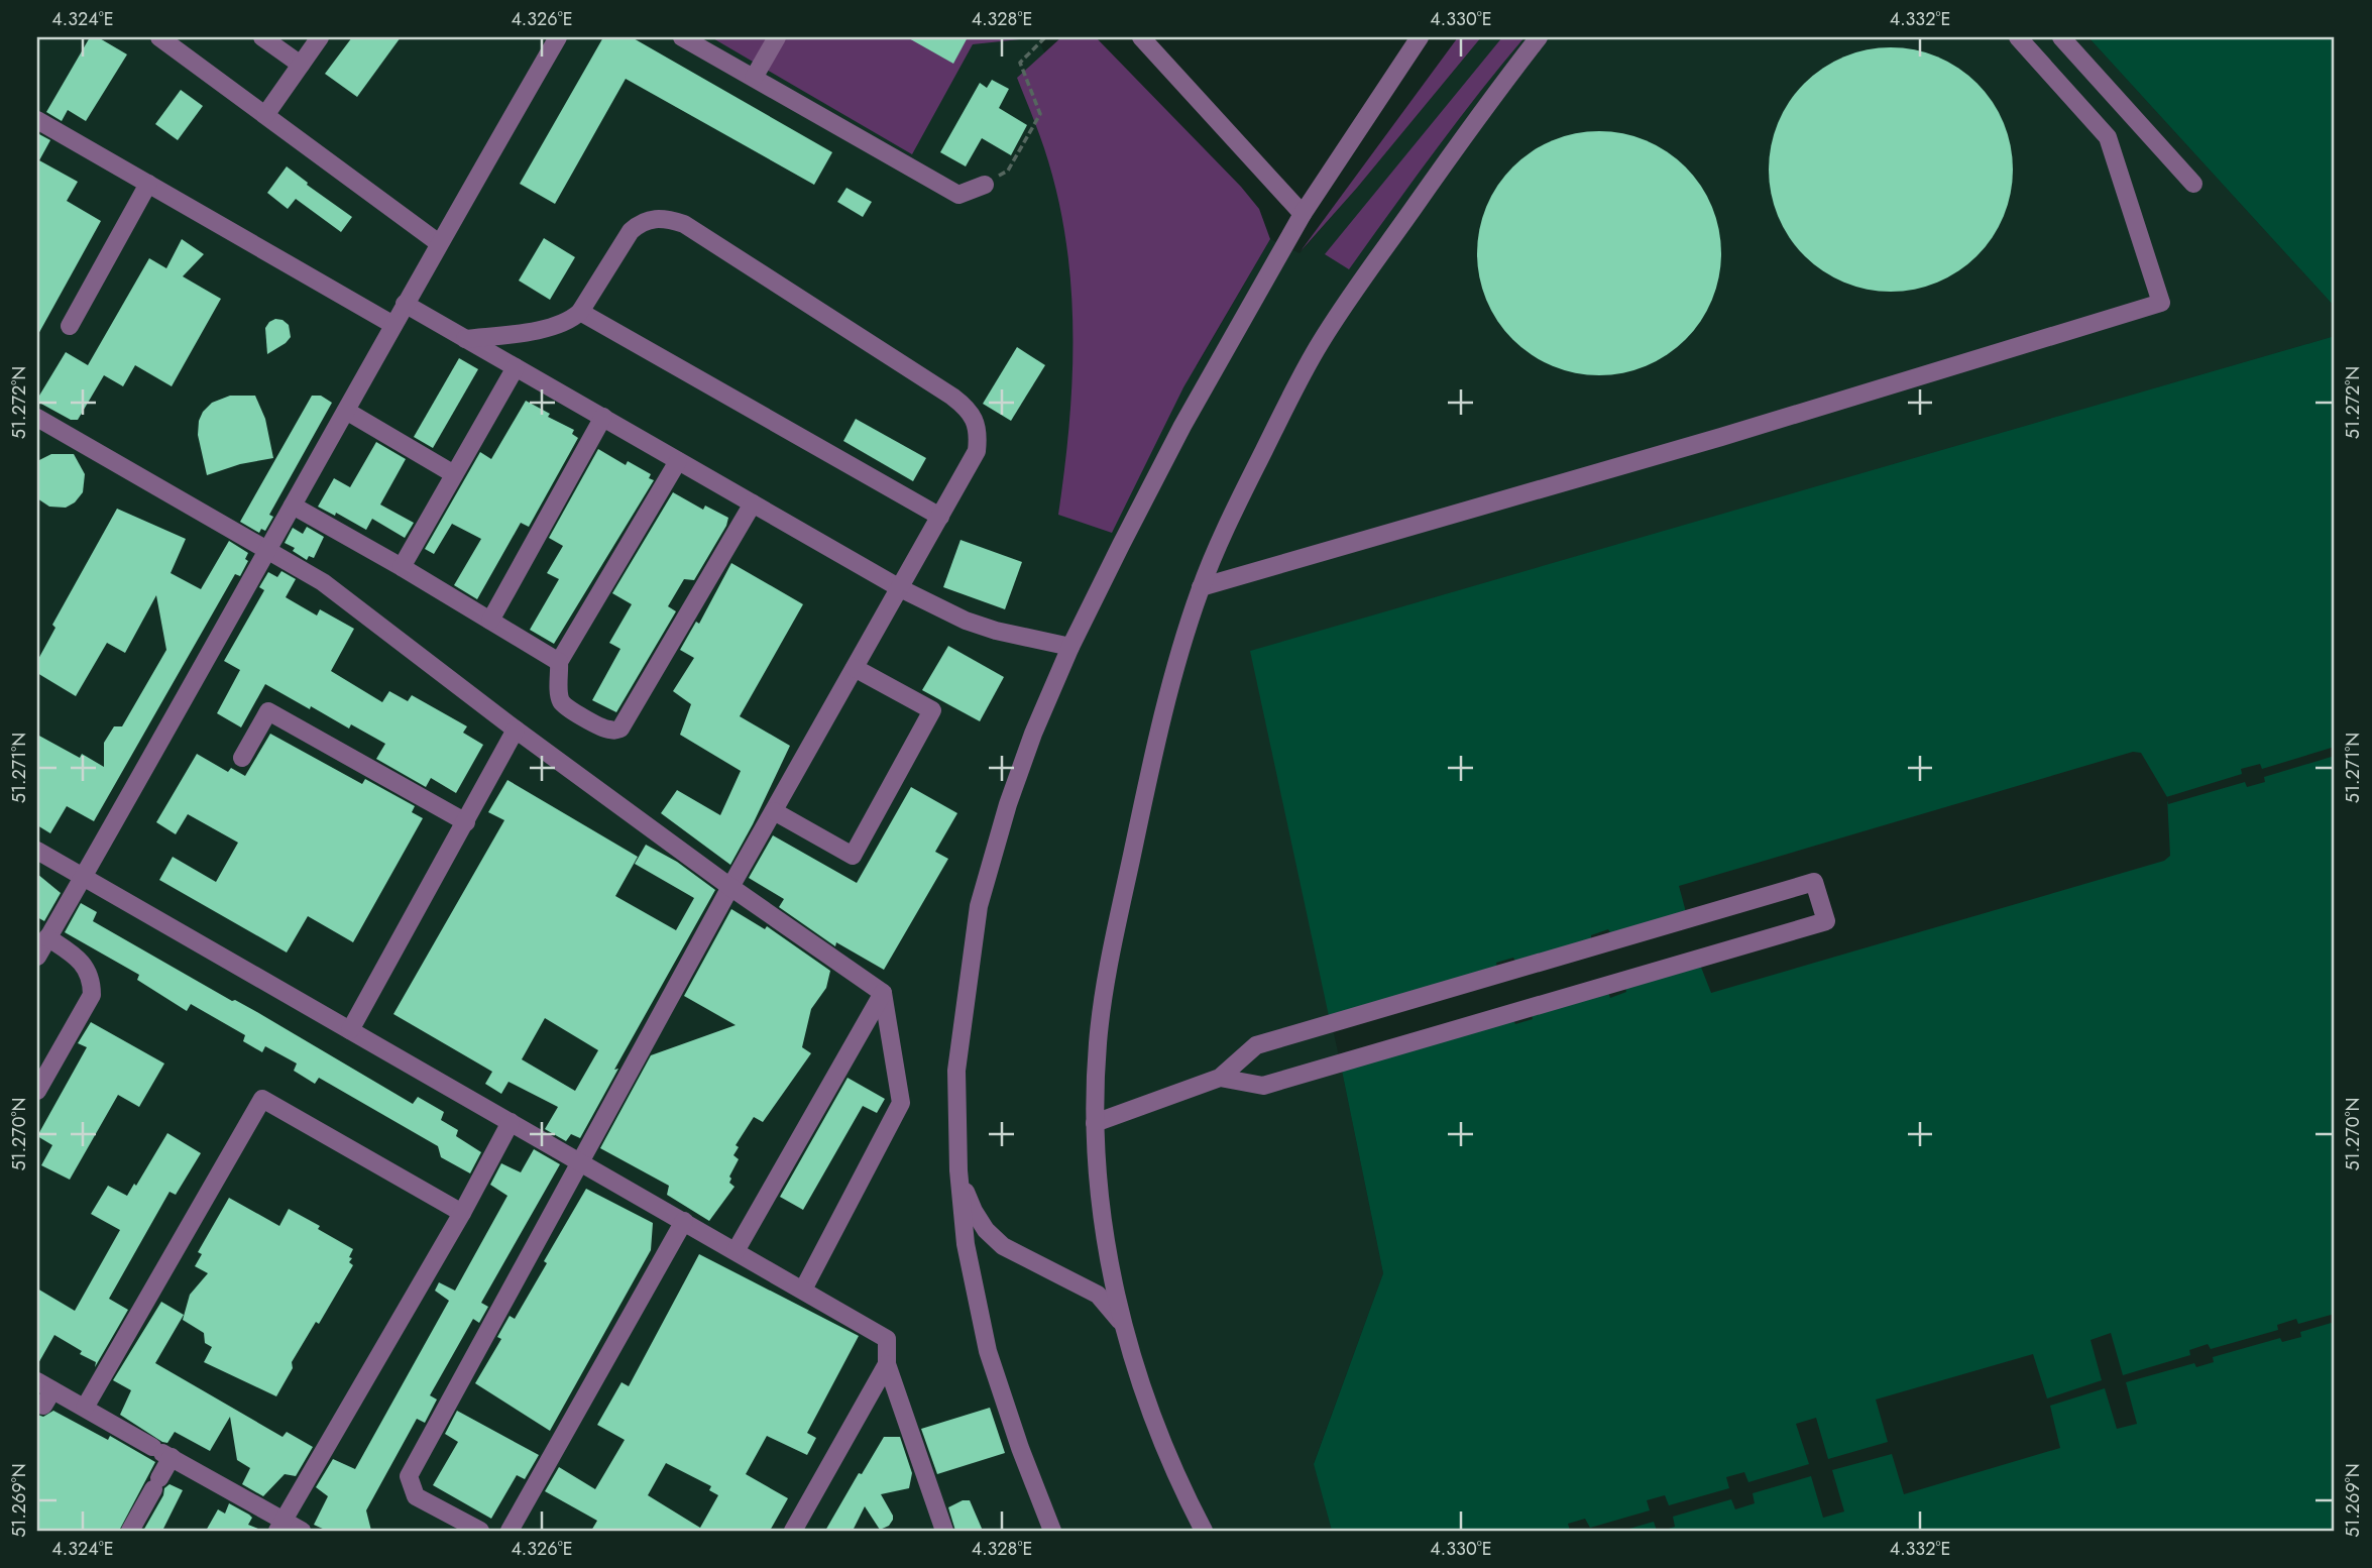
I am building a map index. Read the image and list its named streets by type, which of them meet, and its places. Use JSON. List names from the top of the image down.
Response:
{
  "coordinates": [
    "4.324°E",
    "4.326°E",
    "4.328°E",
    "4.330°E",
    "4.332°E",
    "51.272°N",
    "51.271°N",
    "51.270°N",
    "51.269°N"
  ]
}
